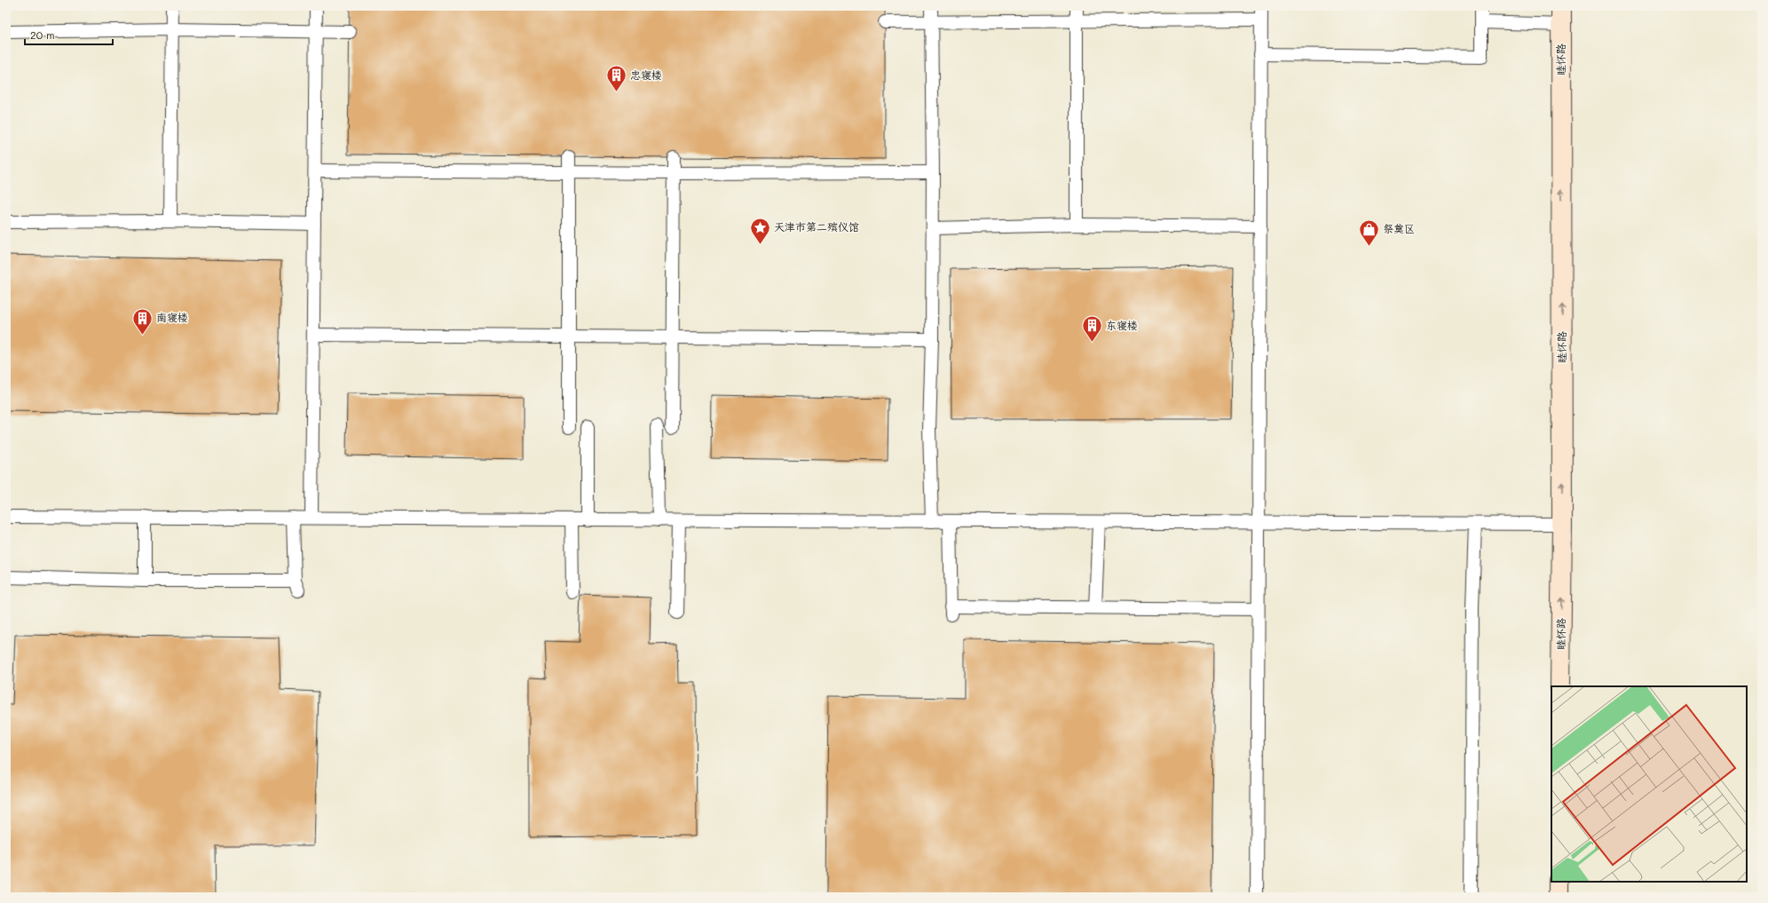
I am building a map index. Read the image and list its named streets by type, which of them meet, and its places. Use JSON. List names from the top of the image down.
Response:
{
  "streets": {
    "street": ["睦怀路"]
  },
  "one_way": ["睦怀路"],
  "places": {
    "building": ["忠寝楼", "南寝楼", "东寝楼"],
    "place": ["天津市第二殡仪馆"],
    "shop": ["祭奠区"]
  },
  "scale_bar": "20 m"
}
